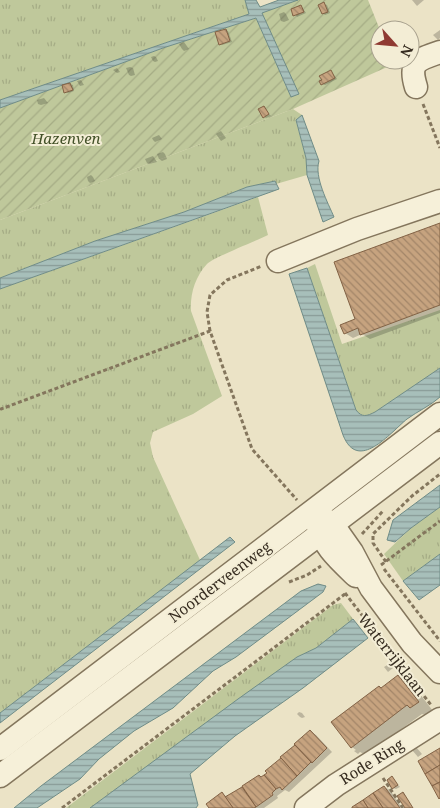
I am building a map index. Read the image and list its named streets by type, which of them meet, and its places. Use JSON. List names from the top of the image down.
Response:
{
  "streets": {
    "street": ["Noorderveenweg", "Waterrijklaan", "Rode Ring"]
  },
  "crossings": [
    ["Noorderveenweg", "Waterrijklaan"],
    ["Waterrijklaan", "Rode Ring"]
  ],
  "parks": ["Hazenven"],
  "north": "bottom right"
}
